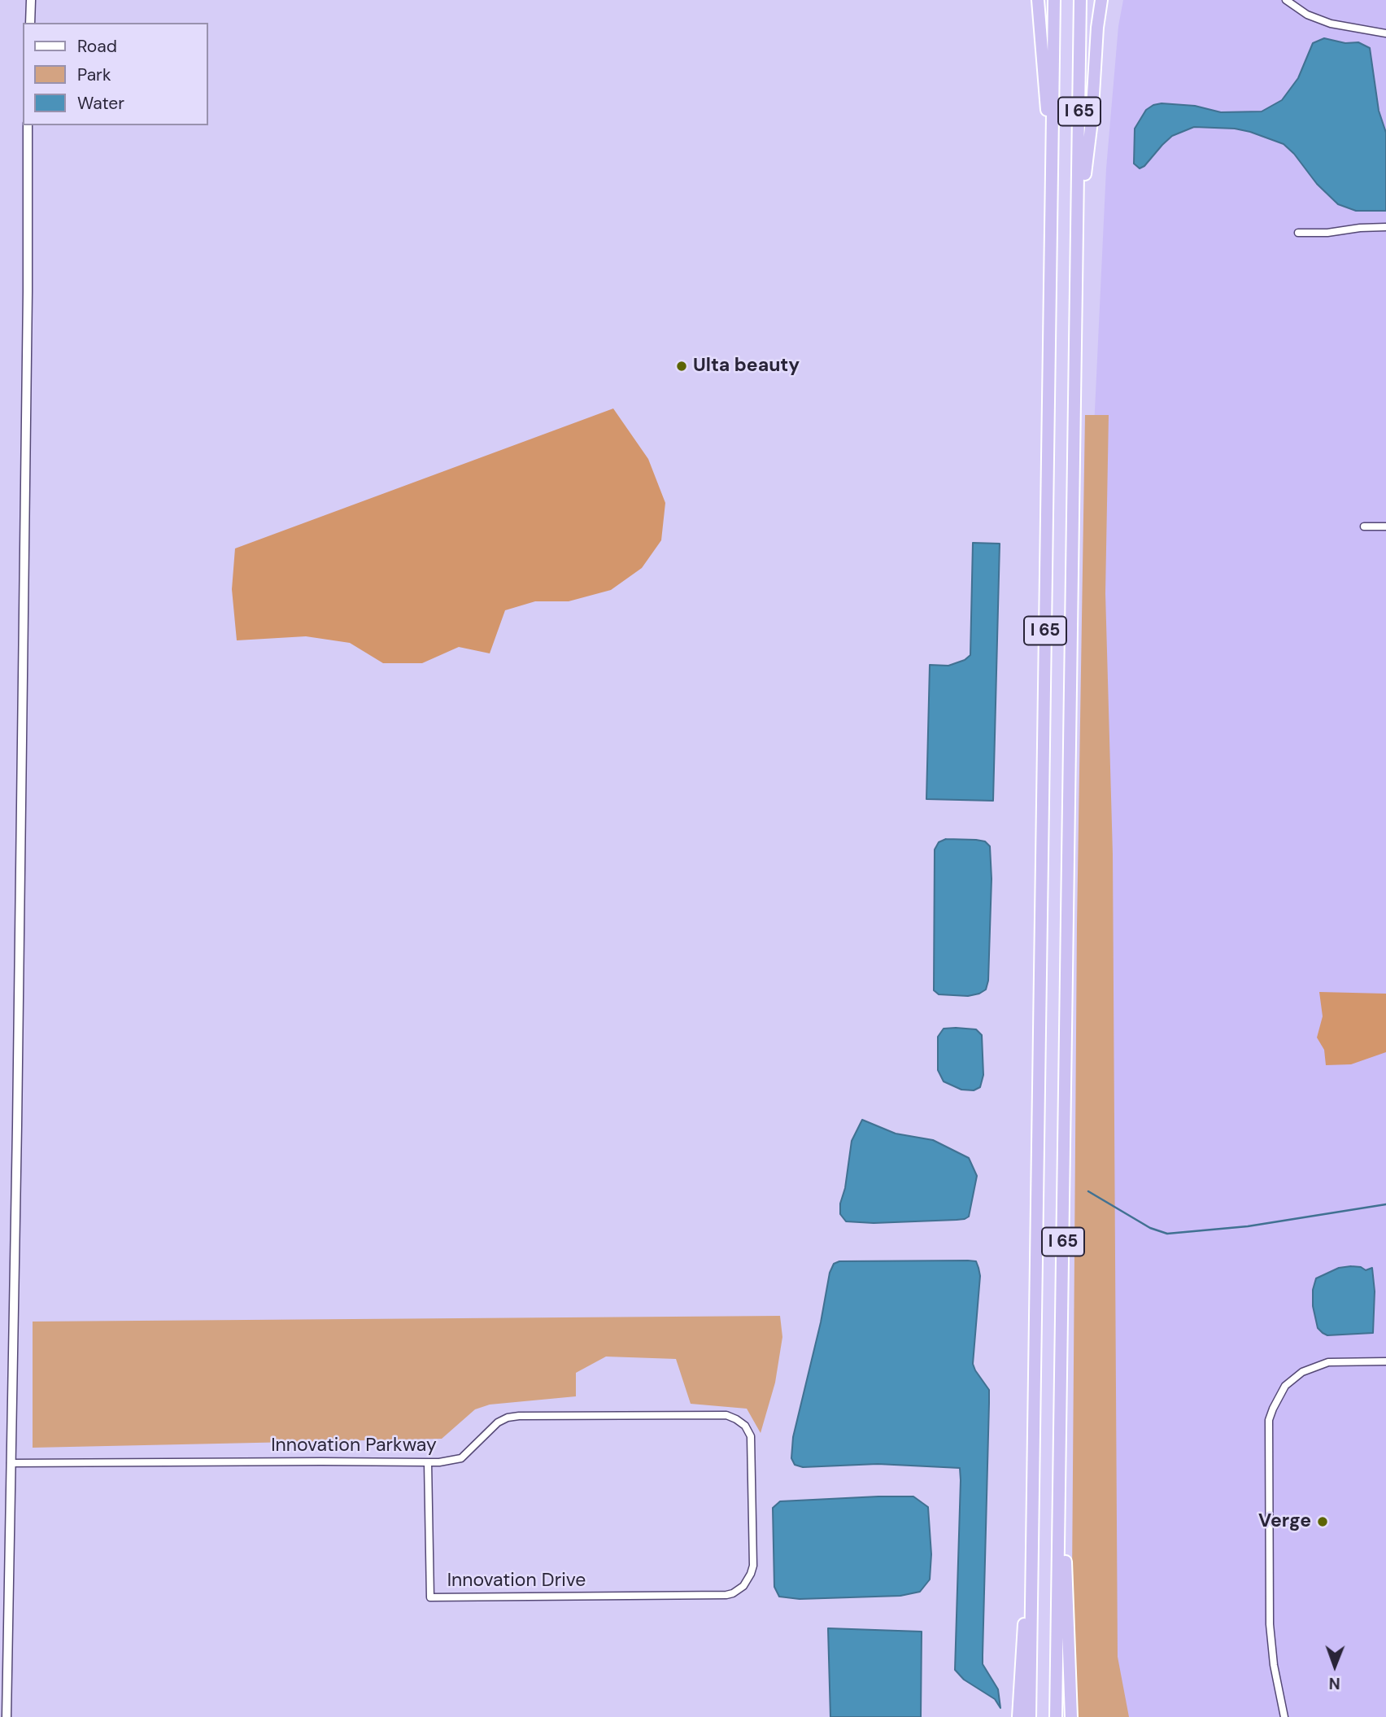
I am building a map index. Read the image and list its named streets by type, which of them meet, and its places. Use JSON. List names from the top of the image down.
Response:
{
  "streets": {
    "highway": ["I 65"],
    "street": ["Innovation Parkway", "Innovation Drive"]
  },
  "crossings": [
    ["Innovation Parkway", "Innovation Drive"]
  ],
  "places": ["Ulta beauty", "Verge"],
  "legend": ["Road", "Park", "Water"],
  "north": "bottom"
}
